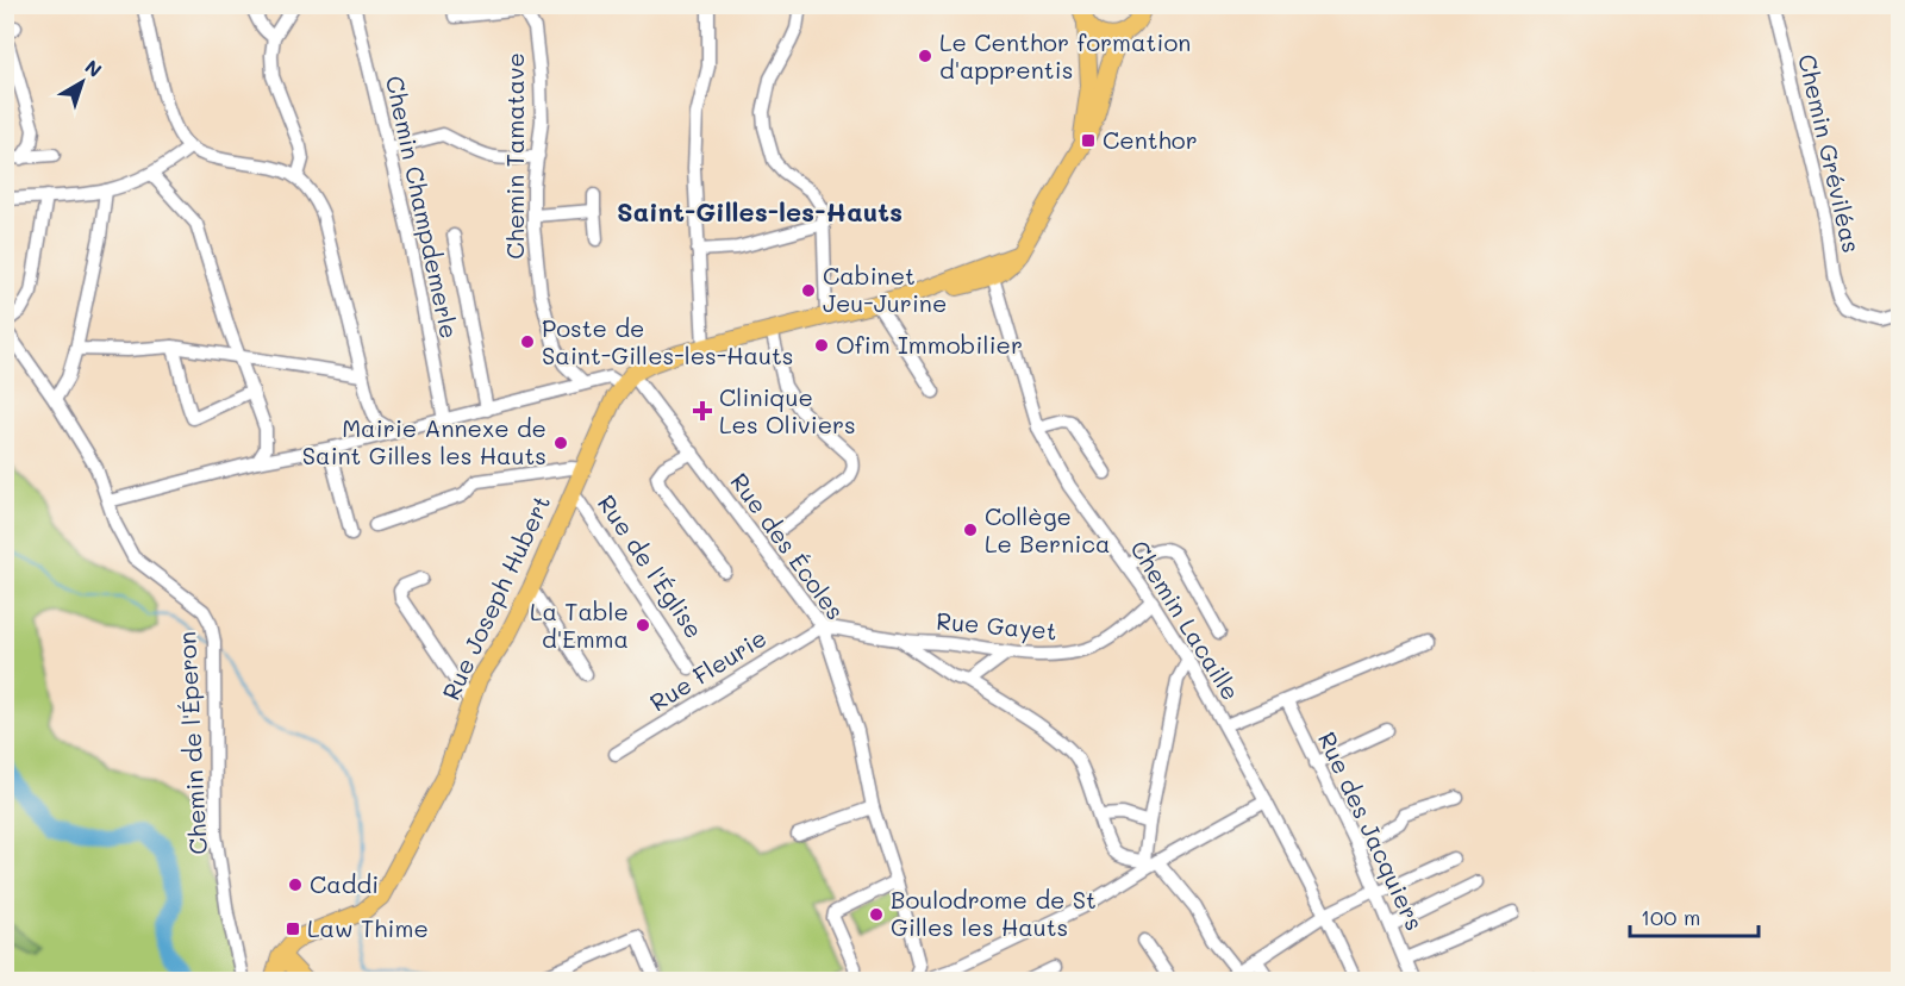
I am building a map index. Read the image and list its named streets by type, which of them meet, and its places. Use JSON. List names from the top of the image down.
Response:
{
  "streets": {
    "main road": ["Rue Joseph Hubert"],
    "street": [
      "Chemin Gréviléas",
      "Chemin Tamatave",
      "Chemin Champdemerle",
      "Rue des Écoles",
      "Rue de l'Église",
      "Chemin Lacaille",
      "Rue Gayet",
      "Rue Fleurie",
      "Chemin de l'Éperon",
      "Rue des Jacquiers"
    ]
  },
  "crossings": [
    ["Rue des Écoles", "Rue Joseph Hubert"],
    ["Rue des Écoles", "Rue Gayet"],
    ["Rue des Écoles", "Rue Fleurie"],
    ["Rue de l'Église", "Rue Joseph Hubert"],
    ["Chemin Lacaille", "Rue Gayet"],
    ["Rue Gayet", "Rue Fleurie"]
  ],
  "districts": ["Saint-Gilles-les-Hauts"],
  "places": {
    "other": [
      "Le Centhor formation d'apprentis",
      "Cabinet Jeu-Jurine",
      "Poste de Saint-Gilles-les-Hauts",
      "Ofim Immobilier",
      "Mairie Annexe de Saint Gilles les Hauts",
      "Collège Le Bernica",
      "La Table d'Emma",
      "Caddi",
      "Boulodrome de St Gilles les Hauts"
    ],
    "transit": ["Centhor", "Law Thime"],
    "health": ["Clinique Les Oliviers"]
  },
  "scale_bar": "100 m",
  "north": "top right"
}
